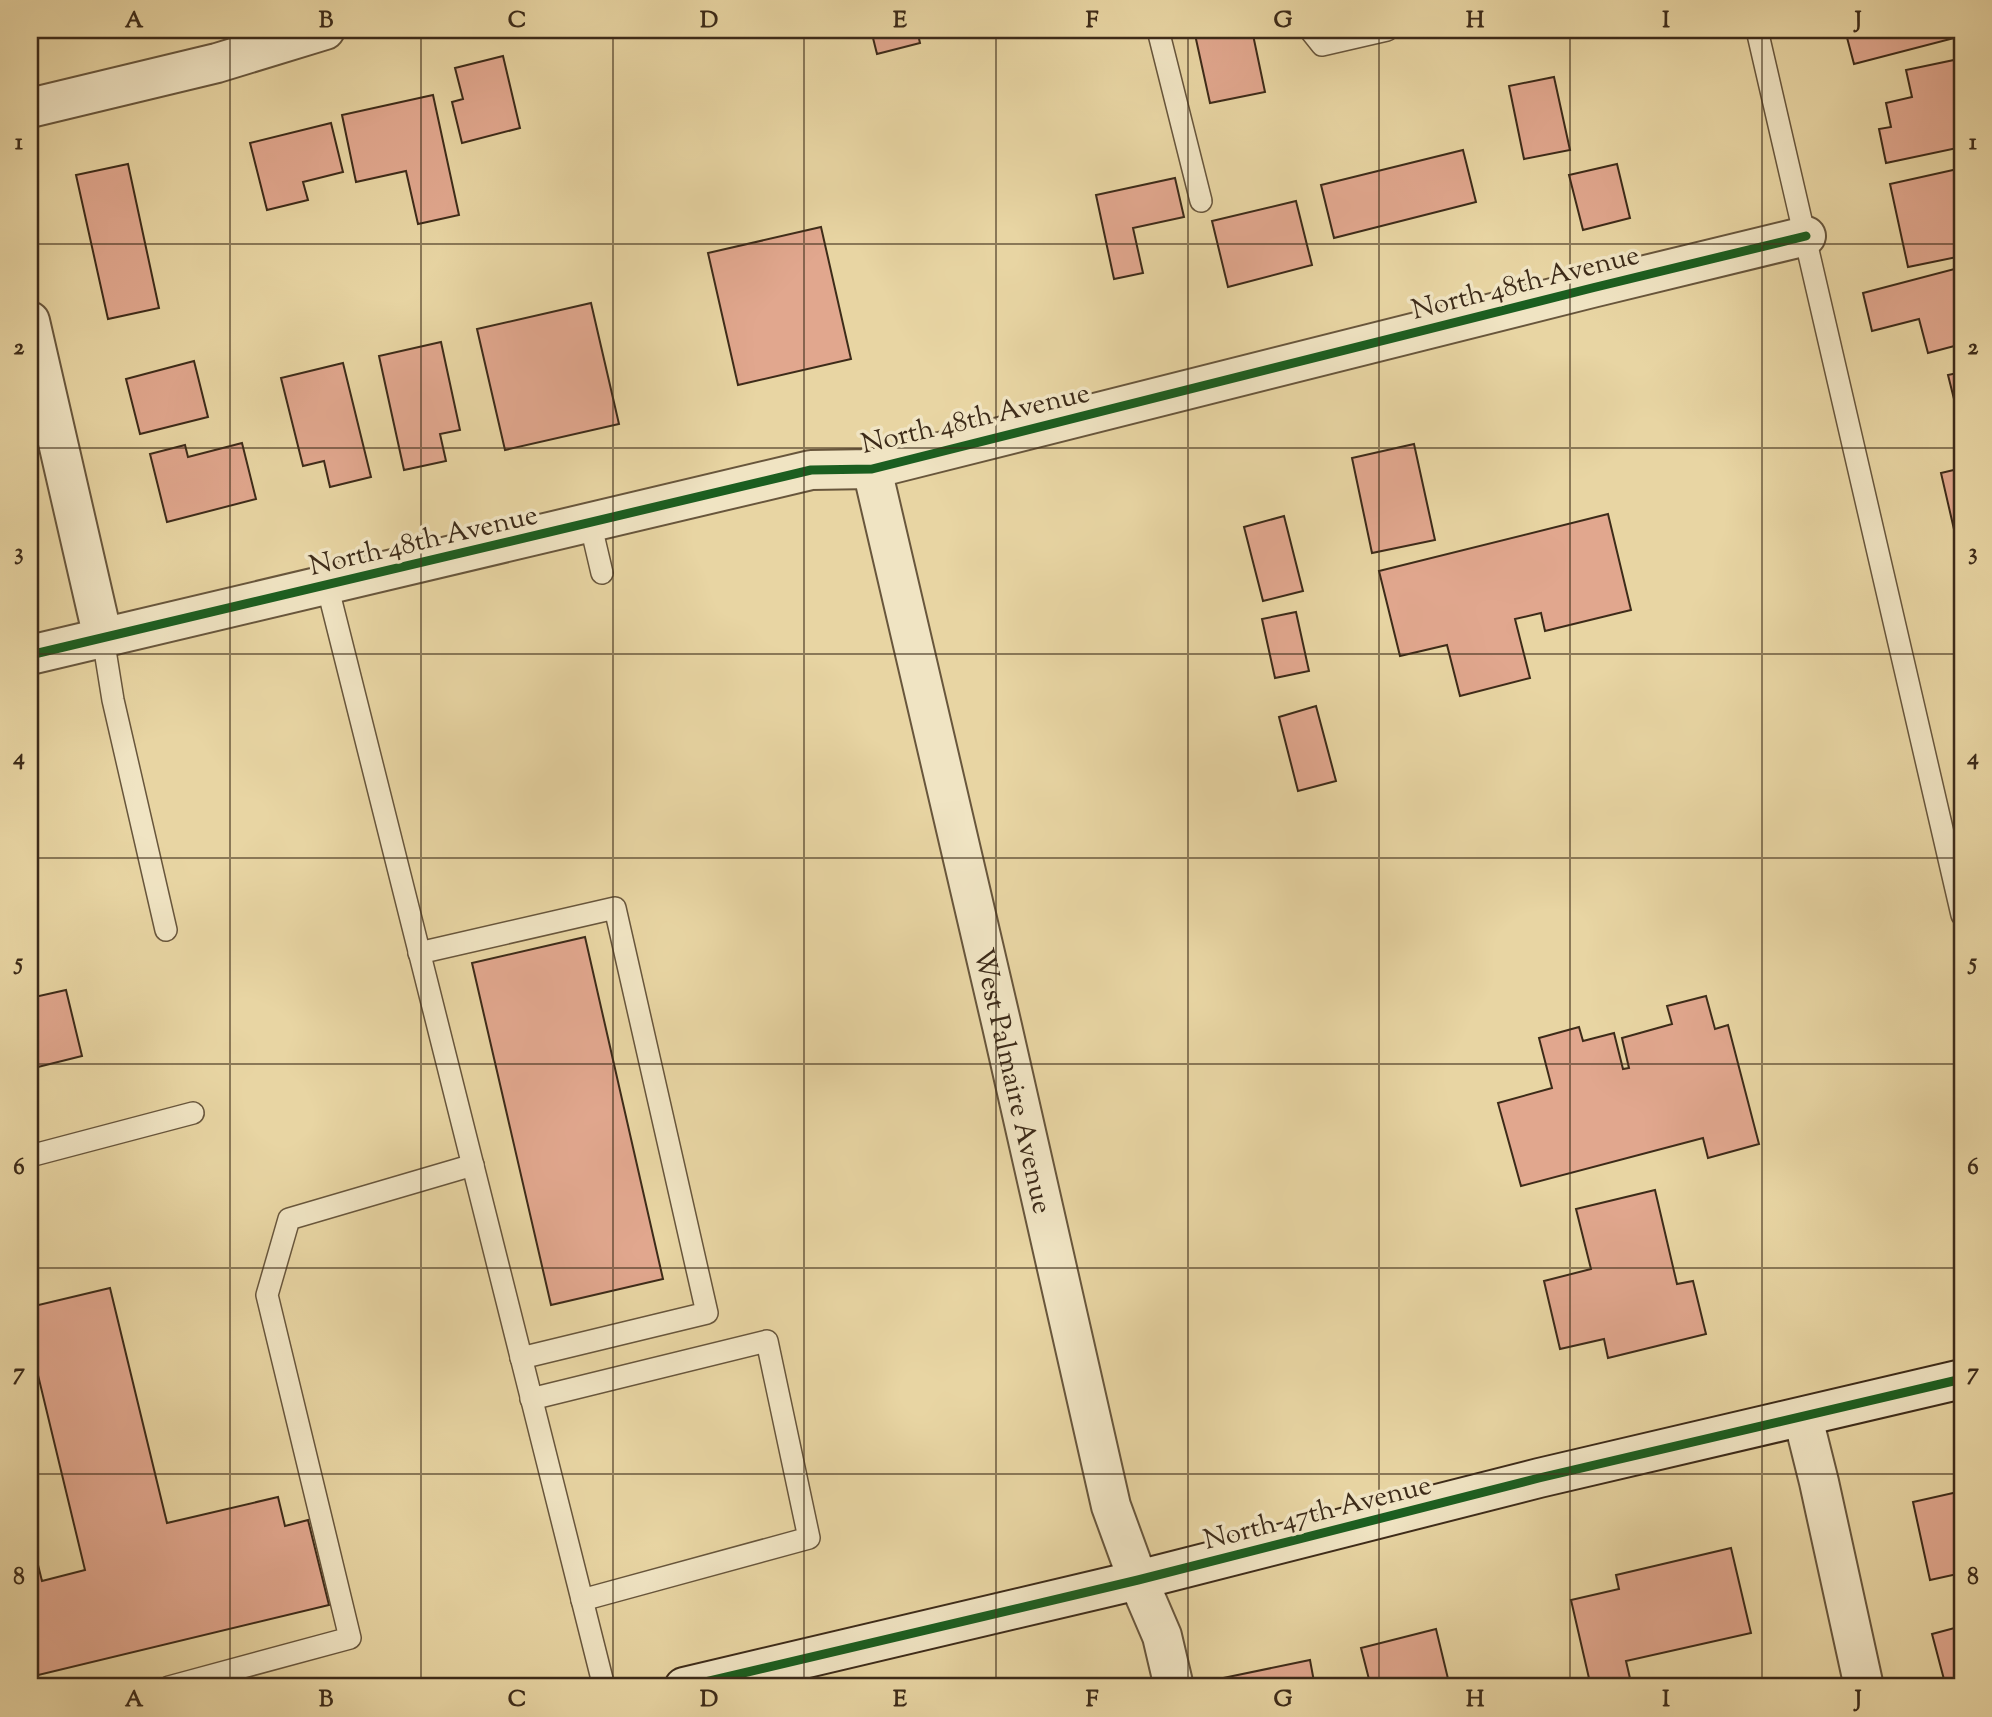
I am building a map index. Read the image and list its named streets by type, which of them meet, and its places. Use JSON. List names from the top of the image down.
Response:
{
  "streets": {
    "street": ["North 48th Avenue", "West Palmaire Avenue", "North 47th Avenue"]
  },
  "crossings": [
    ["North 48th Avenue", "West Palmaire Avenue"],
    ["West Palmaire Avenue", "North 47th Avenue"]
  ],
  "grid": {
    "columns": [
      "A",
      "B",
      "C",
      "D",
      "E",
      "F",
      "G",
      "H",
      "I",
      "J"
    ],
    "rows": [
      "1",
      "2",
      "3",
      "4",
      "5",
      "6",
      "7",
      "8"
    ]
  }
}
